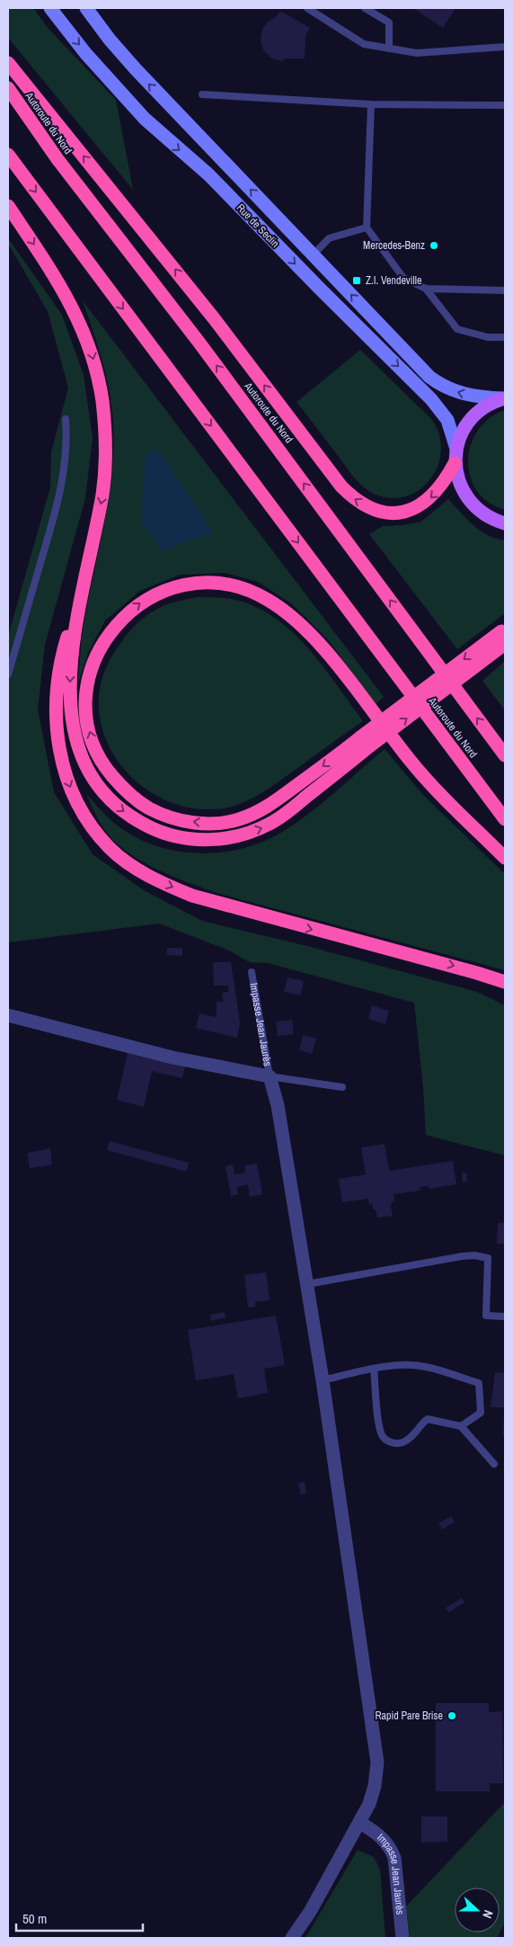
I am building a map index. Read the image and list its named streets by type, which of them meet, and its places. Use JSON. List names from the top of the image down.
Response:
{
  "streets": {
    "highway": ["Autoroute du Nord"],
    "main road": ["Rue de Seclin"],
    "street": ["Impasse Jean Jaurès"]
  },
  "places": {
    "other": ["Mercedes-Benz", "Rapid Pare Brise"],
    "transit": ["Z.I. Vendeville"]
  },
  "scale_bar": "50 m",
  "north": "right"
}
